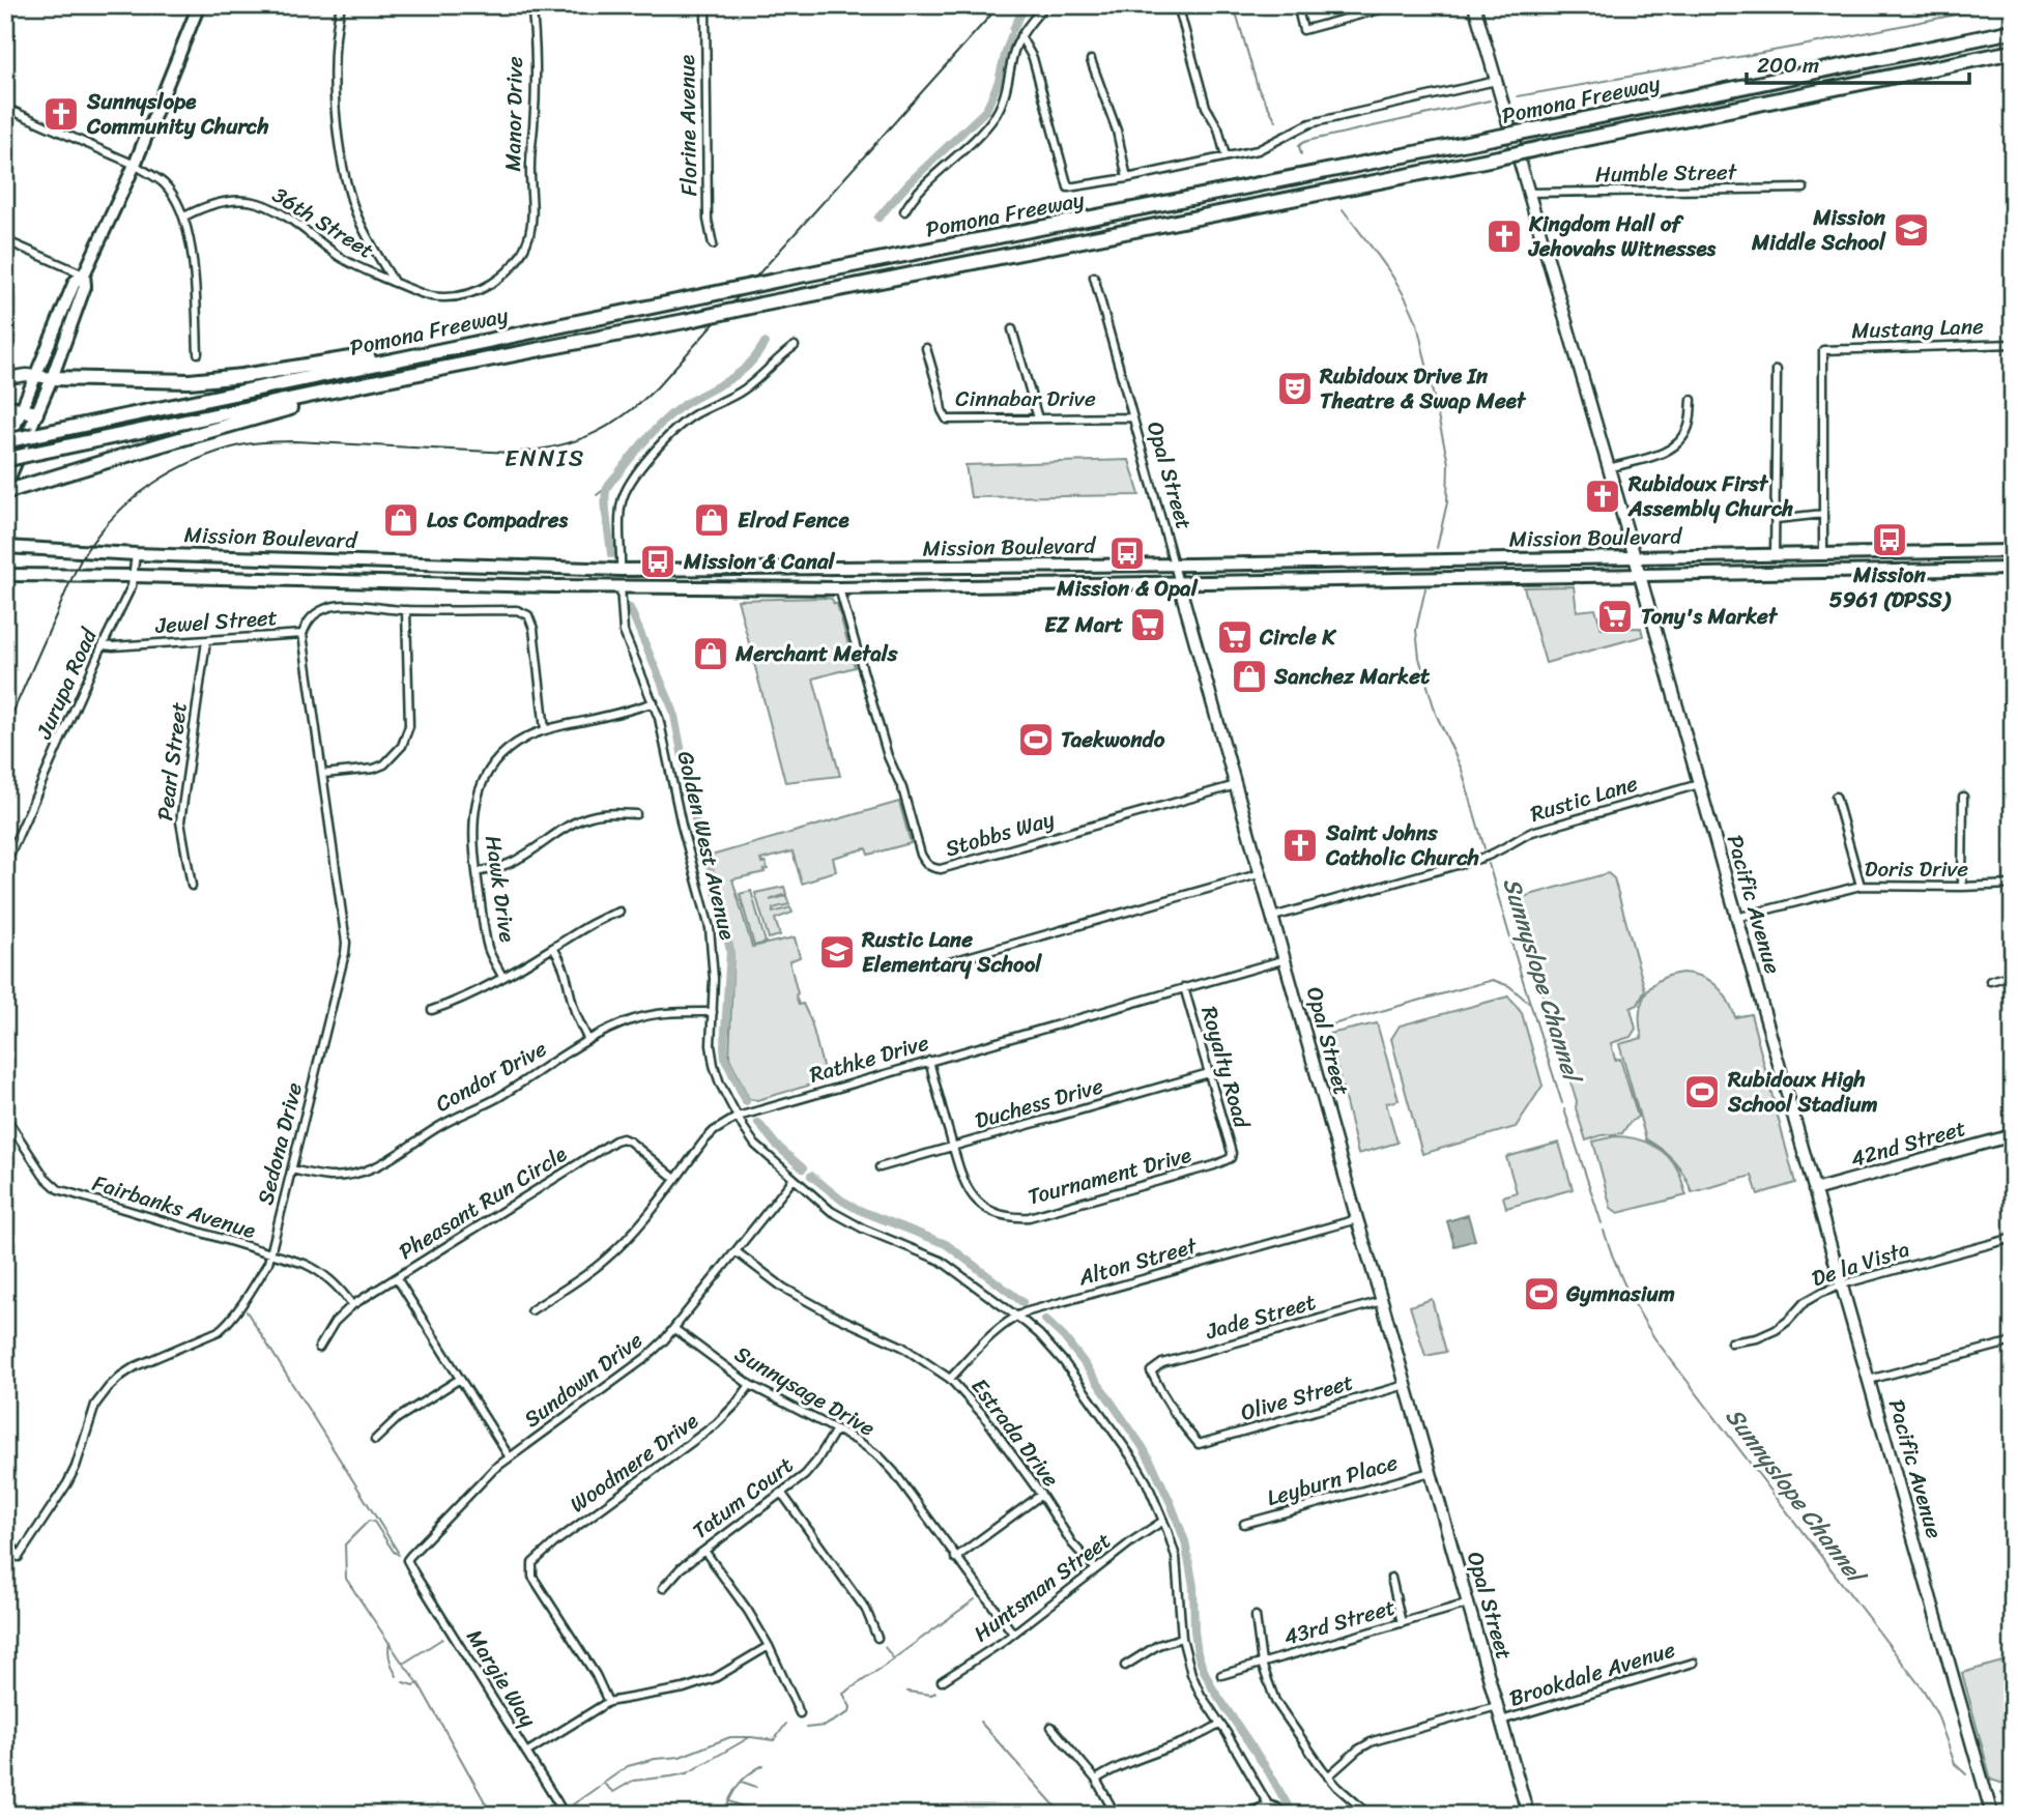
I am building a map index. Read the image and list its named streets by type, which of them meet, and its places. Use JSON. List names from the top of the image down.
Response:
{
  "streets": {
    "highway": ["Pomona Freeway"],
    "main road": ["Mission Boulevard"],
    "street": [
      "Manor Drive",
      "Florine Avenue",
      "Humble Street",
      "36th Street",
      "Mustang Lane",
      "Cinnabar Drive",
      "Opal Street",
      "Jewel Street",
      "Jurupa Road",
      "Pearl Street",
      "Rustic Lane",
      "Stobbs Way",
      "Golden West Avenue",
      "Doris Drive",
      "Hawk Drive",
      "Pacific Avenue",
      "Rathke Drive",
      "Royalty Road",
      "Condor Drive",
      "Duchess Drive",
      "Sedona Drive",
      "42nd Street",
      "Tournament Drive",
      "Pheasant Run Circle",
      "Fairbanks Avenue",
      "Alton Street",
      "De la Vista",
      "Jade Street",
      "Sundown Drive",
      "Sunnysage Drive",
      "Olive Street",
      "Estrada Drive",
      "Woodmere Drive",
      "Leyburn Place",
      "Tatum Court",
      "Huntsman Street",
      "43rd Street",
      "Brookdale Avenue",
      "Margie Way"
    ]
  },
  "crossings": [
    ["Manor Drive", "36th Street"],
    ["Humble Street", "Pacific Avenue"],
    ["Cinnabar Drive", "Opal Street"],
    ["Opal Street", "Mission Boulevard"],
    ["Opal Street", "Rustic Lane"],
    ["Opal Street", "Stobbs Way"],
    ["Opal Street", "Rathke Drive"],
    ["Opal Street", "Alton Street"],
    ["Opal Street", "Jade Street"],
    ["Opal Street", "Olive Street"],
    ["Opal Street", "Leyburn Place"],
    ["Opal Street", "43rd Street"],
    ["Opal Street", "Brookdale Avenue"],
    ["Mission Boulevard", "Jurupa Road"],
    ["Mission Boulevard", "Stobbs Way"],
    ["Mission Boulevard", "Golden West Avenue"],
    ["Mission Boulevard", "Pacific Avenue"],
    ["Jewel Street", "Jurupa Road"],
    ["Jewel Street", "Pearl Street"],
    ["Jewel Street", "Hawk Drive"],
    ["Jewel Street", "Sedona Drive"],
    ["Rustic Lane", "Pacific Avenue"],
    ["Golden West Avenue", "Hawk Drive"],
    ["Golden West Avenue", "Rathke Drive"],
    ["Golden West Avenue", "Condor Drive"],
    ["Golden West Avenue", "Alton Street"],
    ["Golden West Avenue", "Sundown Drive"],
    ["Golden West Avenue", "Huntsman Street"],
    ["Doris Drive", "Pacific Avenue"],
    ["Pacific Avenue", "42nd Street"],
    ["Pacific Avenue", "De la Vista"],
    ["Rathke Drive", "Royalty Road"],
    ["Rathke Drive", "Tournament Drive"],
    ["Rathke Drive", "Pheasant Run Circle"],
    ["Royalty Road", "Duchess Drive"],
    ["Royalty Road", "Tournament Drive"],
    ["Condor Drive", "Sedona Drive"],
    ["Duchess Drive", "Tournament Drive"],
    ["Sedona Drive", "Fairbanks Avenue"],
    ["Pheasant Run Circle", "Fairbanks Avenue"],
    ["Alton Street", "Estrada Drive"],
    ["Jade Street", "Olive Street"],
    ["Sundown Drive", "Sunnysage Drive"],
    ["Sundown Drive", "Estrada Drive"],
    ["Sundown Drive", "Margie Way"],
    ["Sunnysage Drive", "Woodmere Drive"],
    ["Sunnysage Drive", "Tatum Court"],
    ["Sunnysage Drive", "Huntsman Street"],
    ["Estrada Drive", "Huntsman Street"]
  ],
  "districts": ["ENNIS"],
  "water": ["Sunnyslope Channel"],
  "places": {
    "church": [
      "Sunnyslope Community Church",
      "Kingdom Hall of Jehovahs Witnesses",
      "Rubidoux First Assembly Church",
      "Saint Johns Catholic Church"
    ],
    "school or university": ["Mission Middle School", "Rustic Lane Elementary School"],
    "theatre": ["Rubidoux Drive In Theatre & Swap Meet"],
    "shop": [
      "Los Compadres",
      "Elrod Fence",
      "Merchant Metals",
      "Sanchez Market"
    ],
    "bus stop": ["Mission 5961 (DPSS)", "Mission & Opal", "Mission & Canal"],
    "supermarket": ["Tony's Market", "EZ Mart", "Circle K"],
    "sports": ["Taekwondo", "Rubidoux High School Stadium", "Gymnasium"]
  },
  "scale_bar": "200 m"
}
